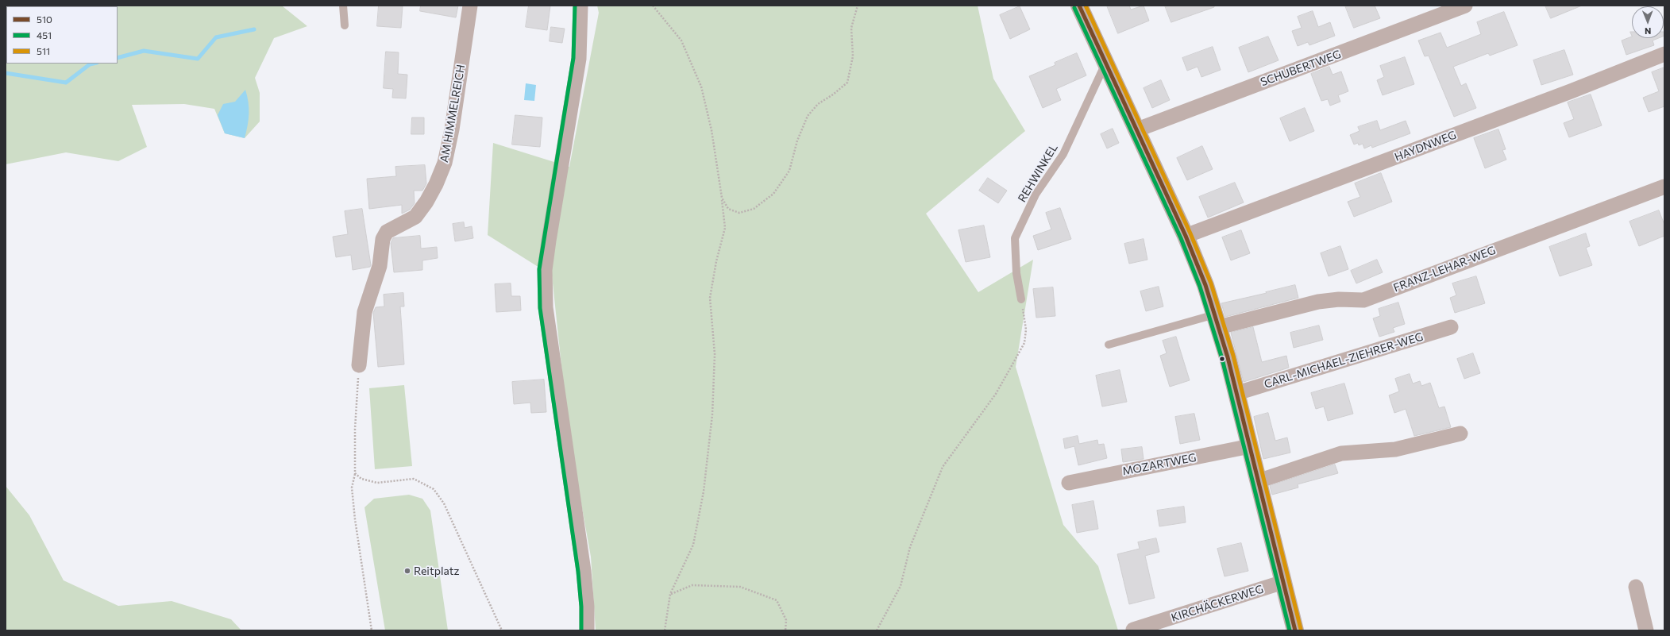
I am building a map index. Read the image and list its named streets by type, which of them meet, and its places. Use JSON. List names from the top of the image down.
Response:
{
  "streets": {
    "street": [
      "SCHUBERTWEG",
      "AM HIMMELREICH",
      "HAYDNWEG",
      "FRANZ-LEHAR-WEG",
      "CARL-MICHAEL-ZIEHRER-WEG",
      "MOZARTWEG",
      "KIRCHÄCKERWEG"
    ],
    "lane": ["REHWINKEL"]
  },
  "places": ["Reitplatz"],
  "lines": ["transit line 510", "transit line 451", "transit line 511"],
  "legend": ["510", "451", "511"],
  "north": "bottom"
}
